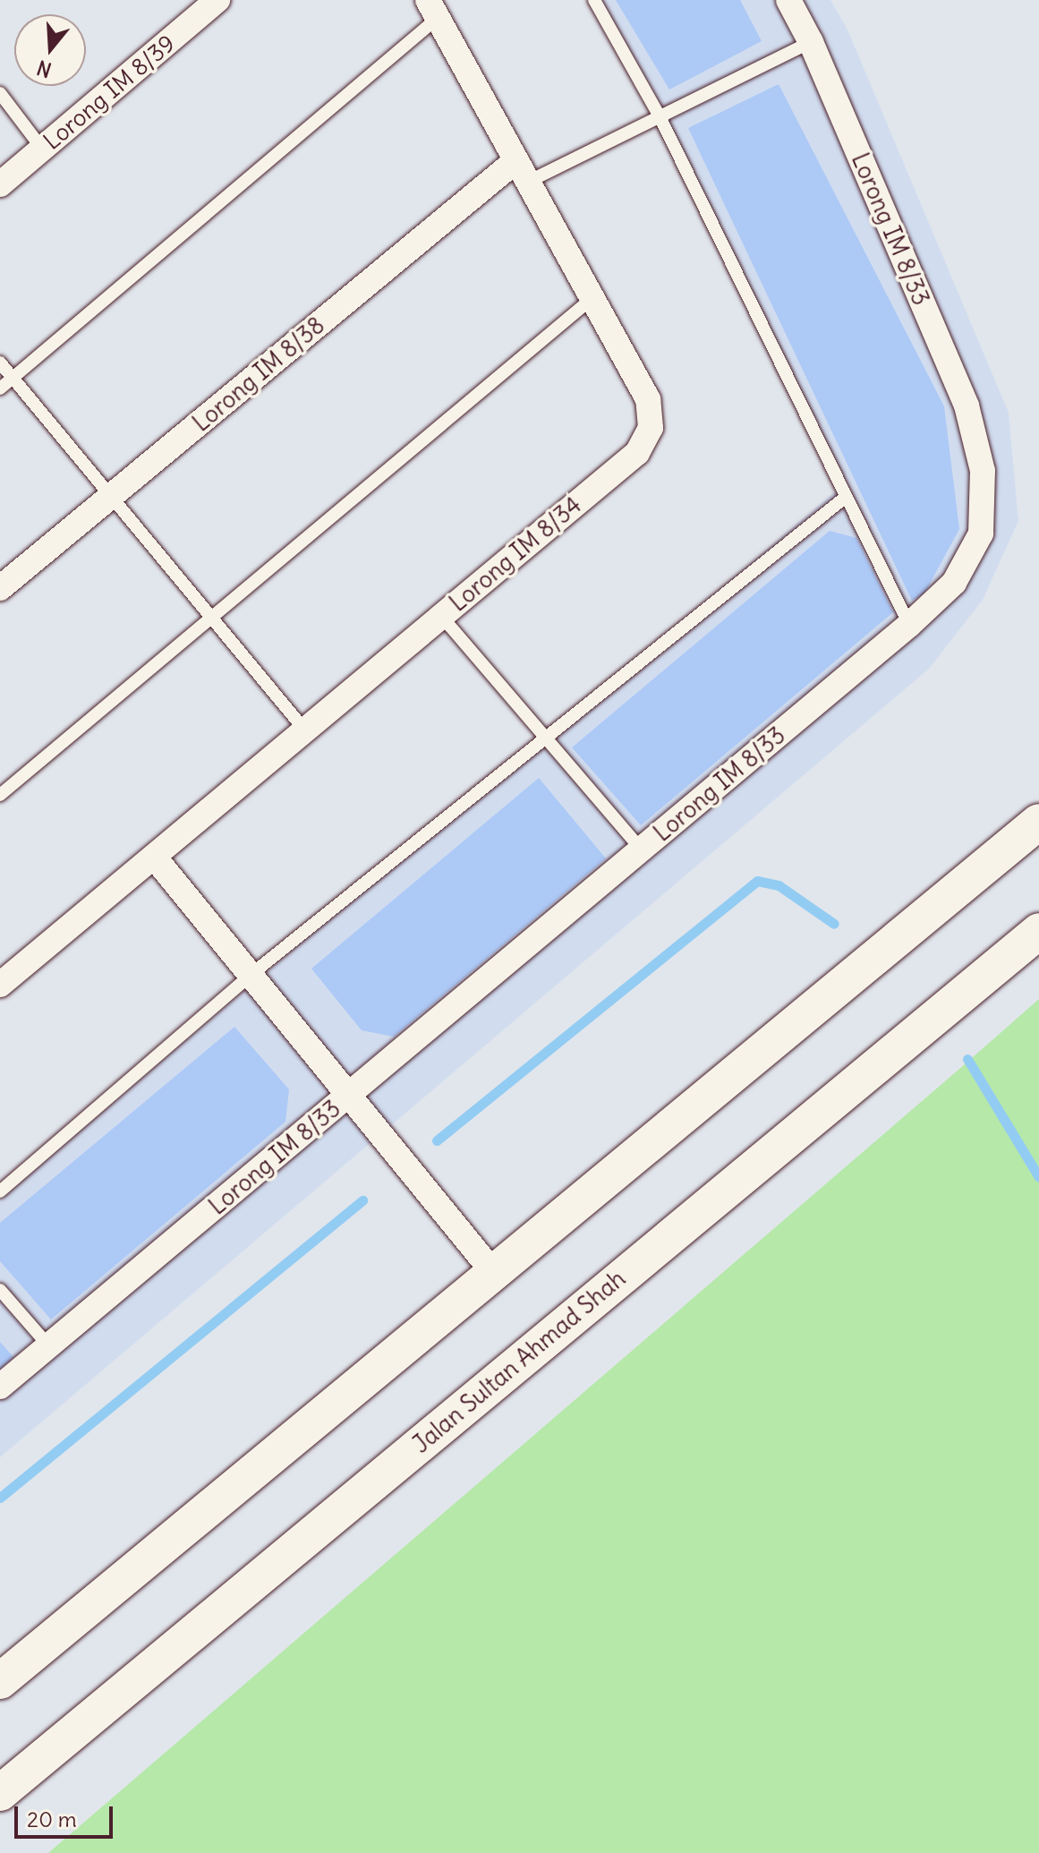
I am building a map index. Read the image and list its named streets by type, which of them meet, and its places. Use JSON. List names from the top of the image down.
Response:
{
  "streets": {
    "main road": ["Jalan Sultan Ahmad Shah"],
    "street": [
      "Lorong IM 8/39",
      "Lorong IM 8/33",
      "Lorong IM 8/38",
      "Lorong IM 8/34"
    ]
  },
  "crossings": [
    ["Lorong IM 8/38", "Lorong IM 8/34"]
  ],
  "scale_bar": "20 m",
  "north": "bottom"
}
